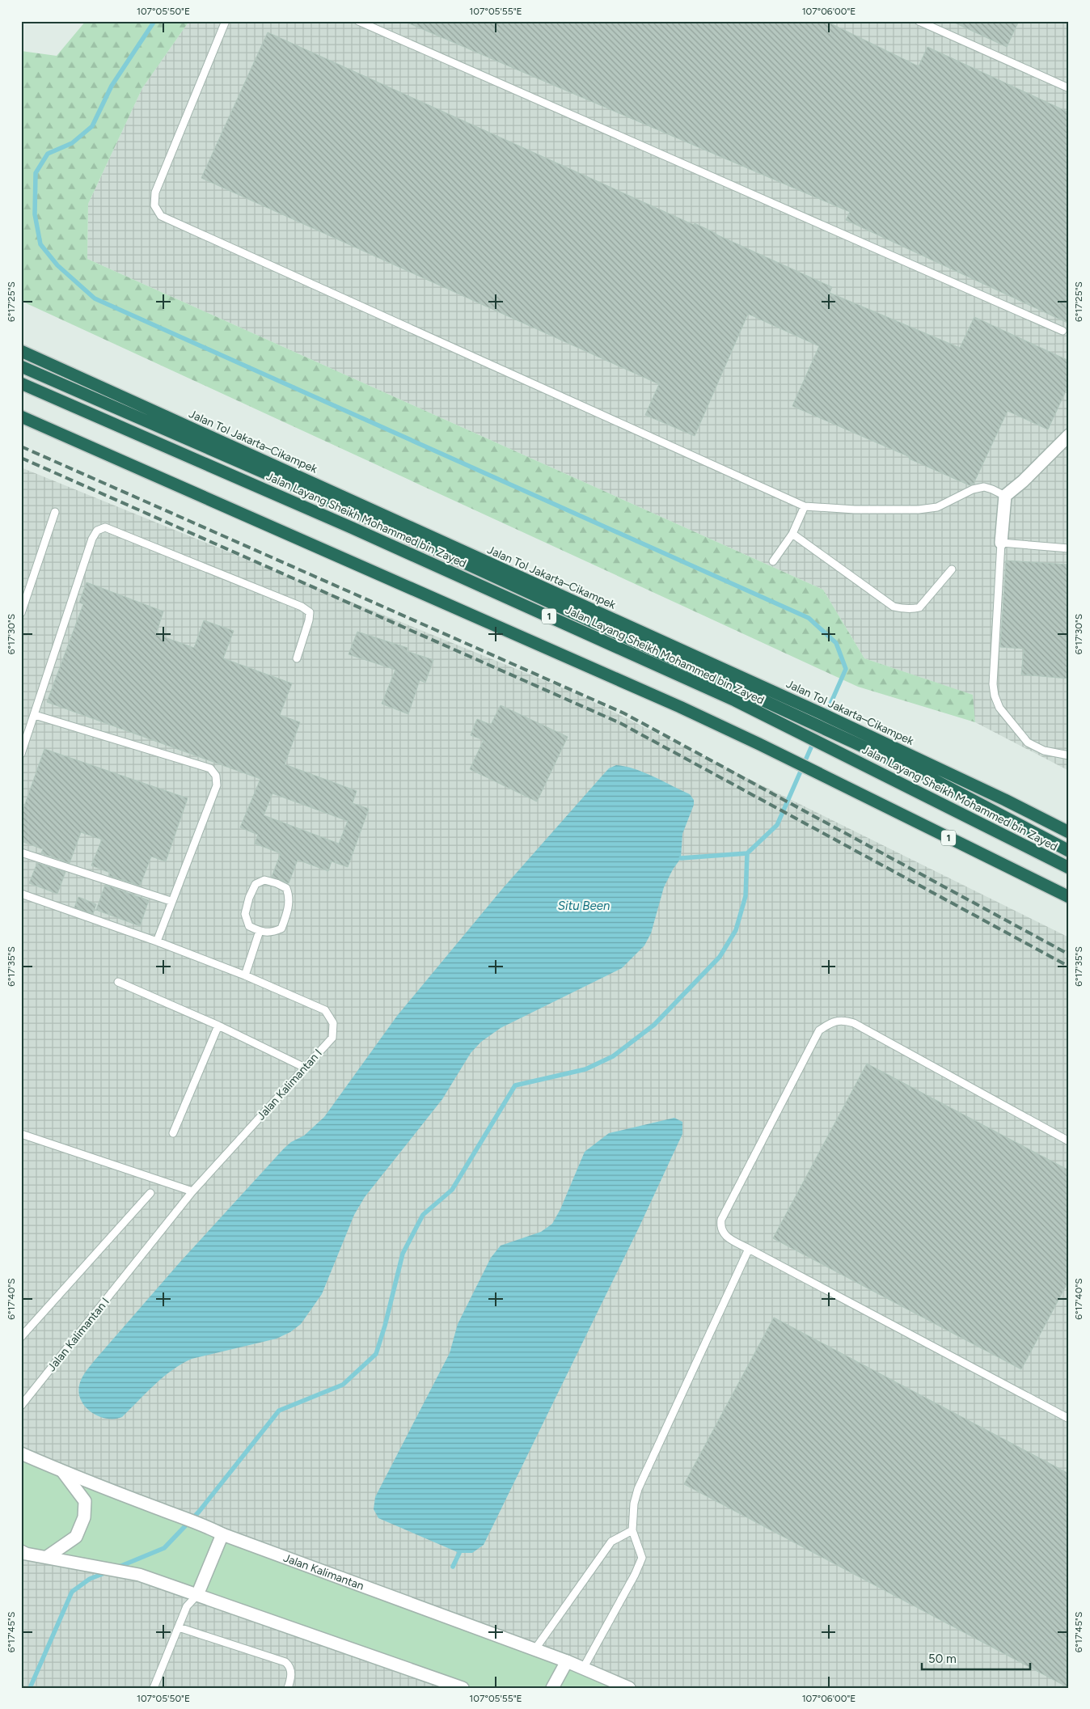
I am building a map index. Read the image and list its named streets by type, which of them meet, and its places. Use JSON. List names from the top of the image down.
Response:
{
  "streets": {
    "highway": ["Jalan Tol Jakarta–Cikampek", "Jalan Layang Sheikh Mohammed bin Zayed", "1"],
    "street": ["Jalan Kalimantan"],
    "lane": ["Jalan Kalimantan I"]
  },
  "water": ["Situ Been"],
  "scale_bar": "50 m",
  "coordinates": [
    "107°05'50\"E",
    "107°05'55\"E",
    "107°06'00\"E",
    "6°17'25\"S",
    "6°17'30\"S",
    "6°17'35\"S",
    "6°17'40\"S",
    "6°17'45\"S"
  ]
}
